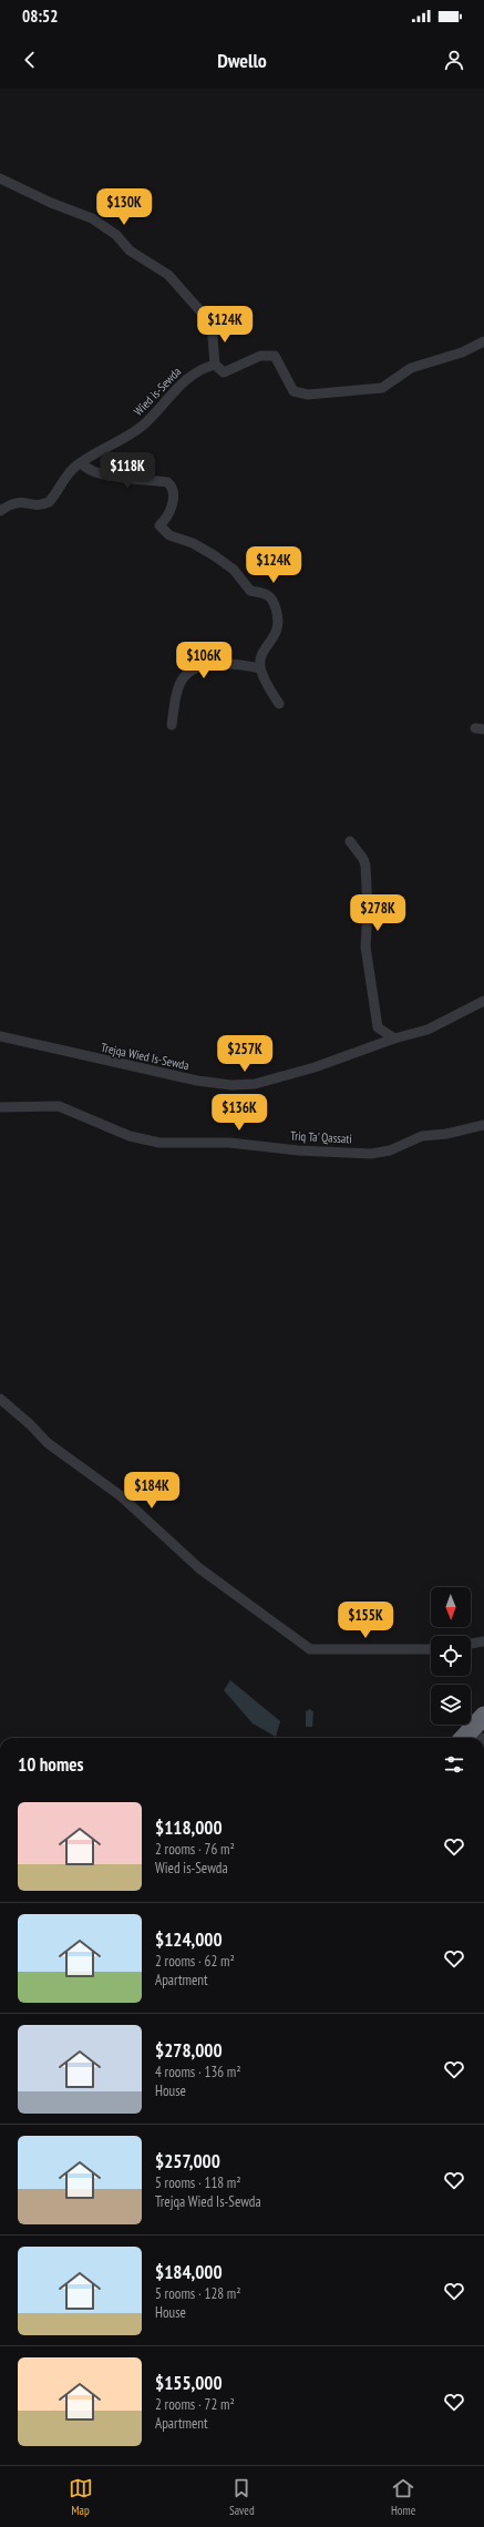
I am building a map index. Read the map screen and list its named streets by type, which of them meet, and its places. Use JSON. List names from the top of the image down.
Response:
{
  "streets": {
    "street": ["Wied is-Sewda", "Trejqa Wied Is-Sewda", "Triq Ta' Qassati"]
  },
  "north": "bottom",
  "page": {
    "status": "08:52",
    "header": "Dwello",
    "price": [
      "$130K",
      "$124K",
      "$118K",
      "$124K",
      "$106K",
      "$278K",
      "$257K",
      "$136K",
      "$184K",
      "$155K"
    ],
    "heading": "10 homes",
    "list": [
      {
        "name": "$118,000",
        "note": "2 rooms · 76 m² · Wied is-Sewda"
      },
      {
        "name": "$124,000",
        "note": "2 rooms · 62 m² · Apartment"
      },
      {
        "name": "$278,000",
        "note": "4 rooms · 136 m² · House"
      },
      {
        "name": "$257,000",
        "note": "5 rooms · 118 m² · Trejqa Wied Is-Sewda"
      },
      {
        "name": "$184,000",
        "note": "5 rooms · 128 m² · House"
      },
      {
        "name": "$155,000",
        "note": "2 rooms · 72 m² · Apartment"
      }
    ],
    "tabs": ["Map", "Saved", "Home"]
  }
}
